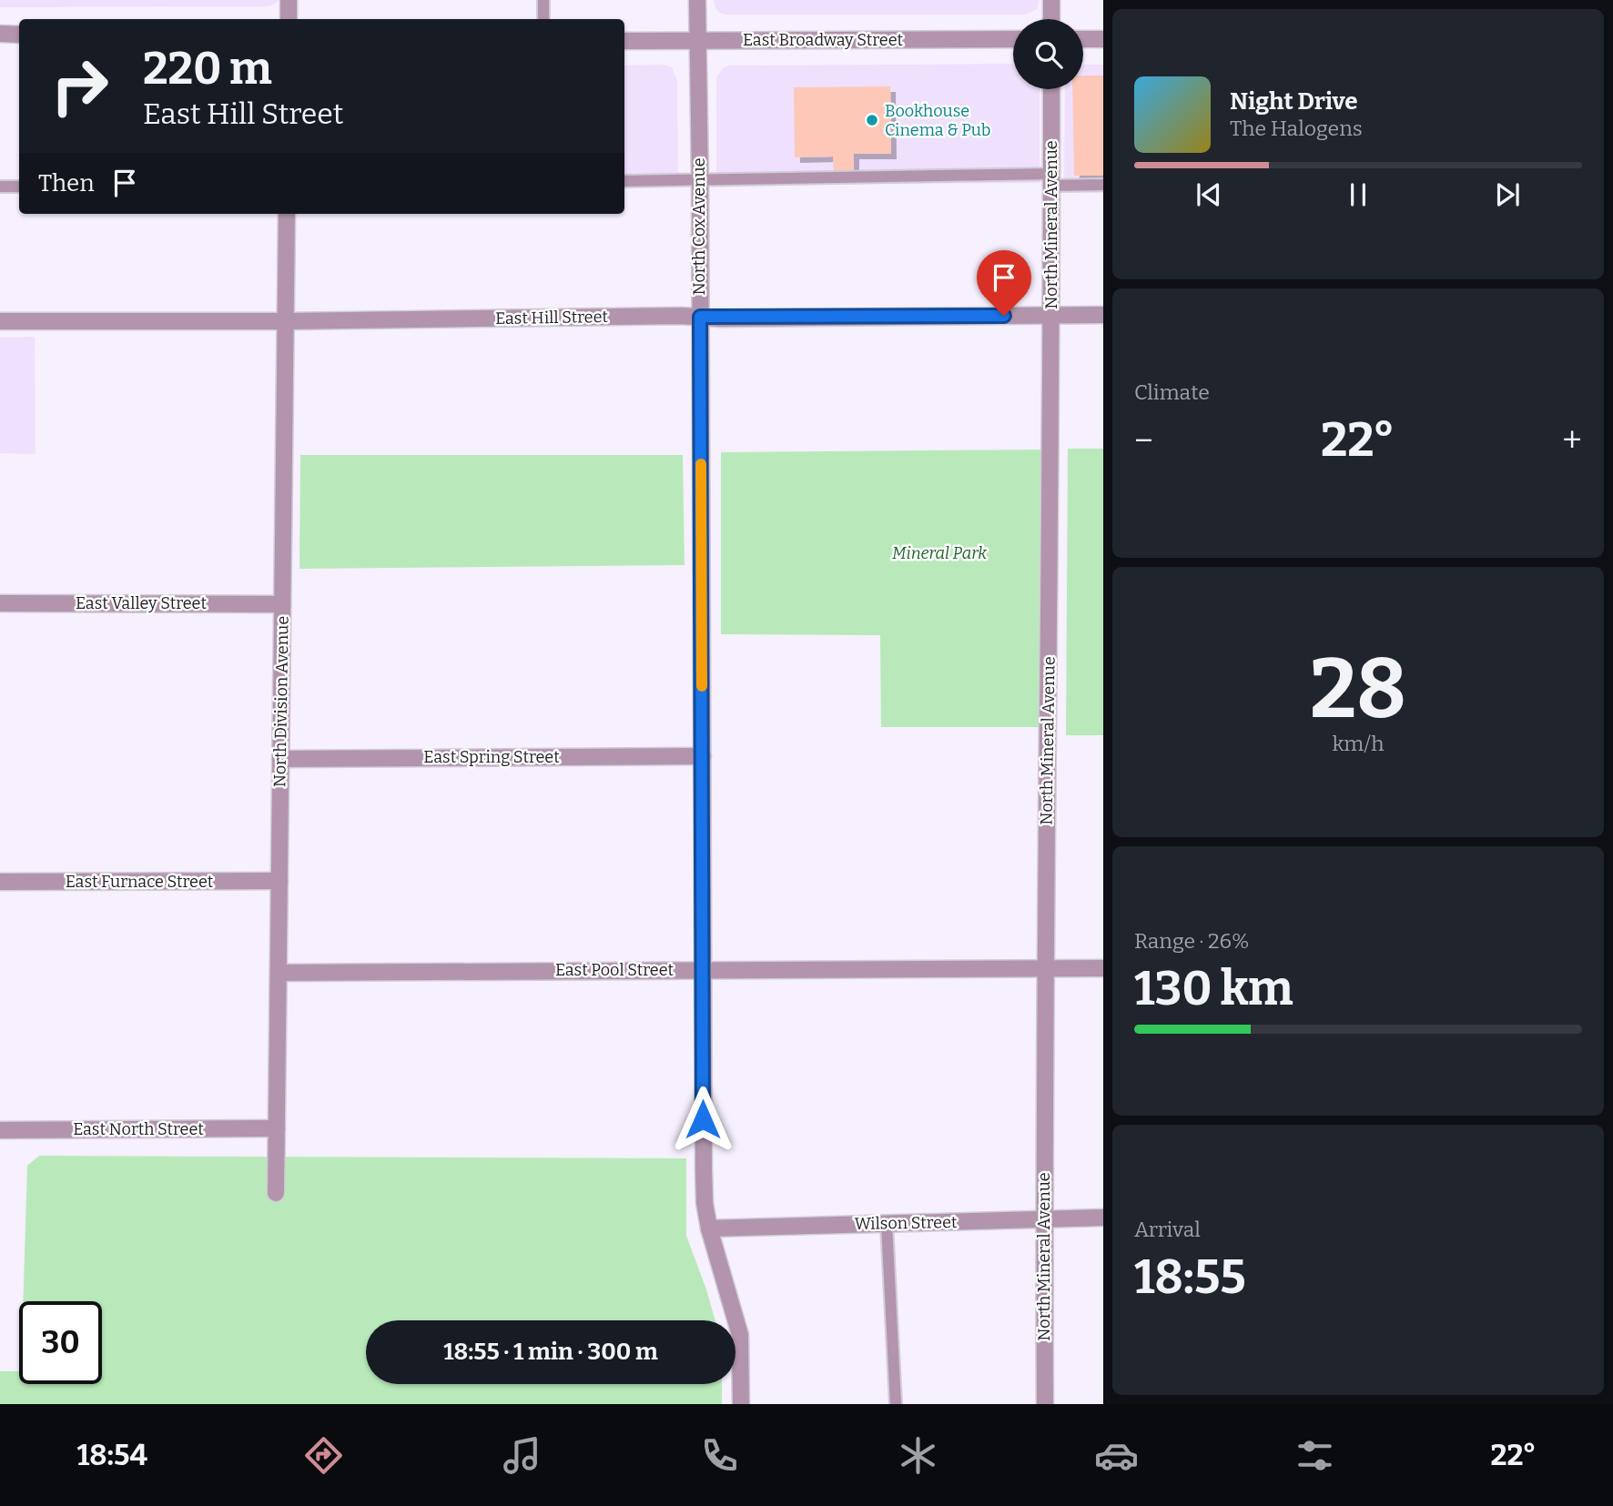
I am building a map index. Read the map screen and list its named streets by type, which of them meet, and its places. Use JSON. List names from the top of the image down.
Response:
{
  "streets": {
    "street": [
      "East Broadway Street",
      "North Mineral Avenue",
      "North Cox Avenue",
      "East Hill Street",
      "East Valley Street",
      "North Division Avenue",
      "East Spring Street",
      "East Furnace Street",
      "East Pool Street",
      "East North Street",
      "Wilson Street"
    ]
  },
  "crossings": [
    ["East Broadway Street", "North Cox Avenue"],
    ["North Mineral Avenue", "East Hill Street"],
    ["North Mineral Avenue", "East Pool Street"],
    ["North Mineral Avenue", "Wilson Street"],
    ["North Cox Avenue", "East Hill Street"],
    ["North Cox Avenue", "East Spring Street"],
    ["North Cox Avenue", "East Pool Street"],
    ["North Cox Avenue", "Wilson Street"],
    ["East Hill Street", "North Division Avenue"],
    ["East Valley Street", "North Division Avenue"],
    ["North Division Avenue", "East Spring Street"],
    ["North Division Avenue", "East Furnace Street"],
    ["North Division Avenue", "East Pool Street"],
    ["North Division Avenue", "East North Street"]
  ],
  "parks": ["Mineral Park"],
  "places": ["Bookhouse Cinema & Pub"],
  "page": {
    "turn": ["220 m", "East Hill Street"],
    "song": ["Night Drive", "The Halogens"],
    "then": "Then",
    "tile": [
      "Climate",
      ["28", "km/h"],
      ["Range · 26%", "130 km"],
      ["Arrival", "18:55"]
    ],
    "heat": ["−", "22°", "+"],
    "limit": "30",
    "trip": "18:55 · 1 min · 300 m",
    "tabs": ["18:54", "22°"]
  }
}
